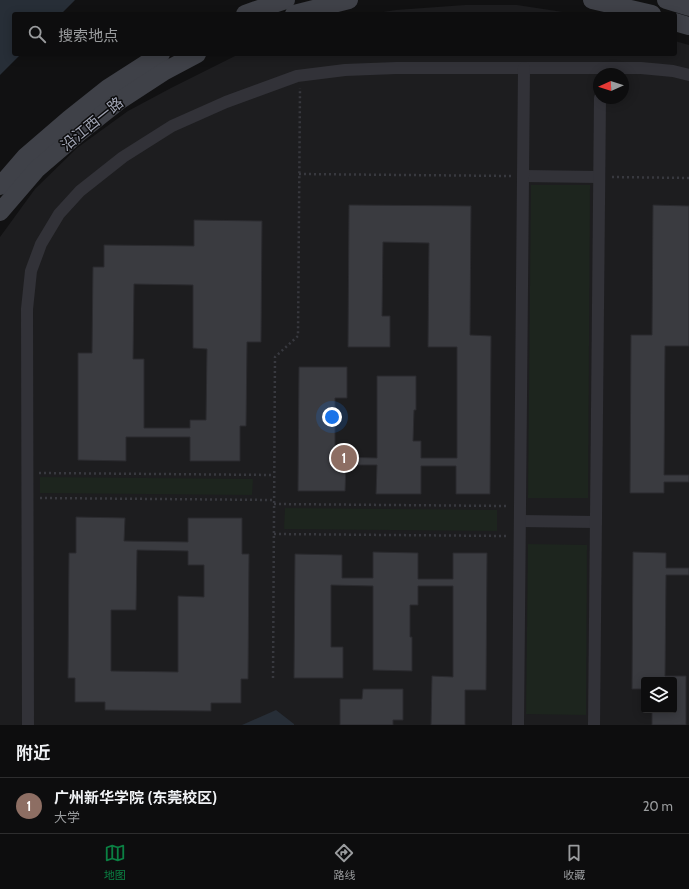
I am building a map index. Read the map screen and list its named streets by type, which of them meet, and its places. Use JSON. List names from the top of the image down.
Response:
{
  "streets": {
    "street": ["沿江西一路"]
  },
  "north": "left",
  "page": {
    "search": "搜索地点",
    "pins": "1",
    "heading": "附近",
    "list": [
      {
        "mark": "1",
        "name": "广州新华学院 (东莞校区)",
        "note": "大学",
        "value": "20 m"
      }
    ],
    "nav": ["地图", "路线", "收藏"]
  }
}
